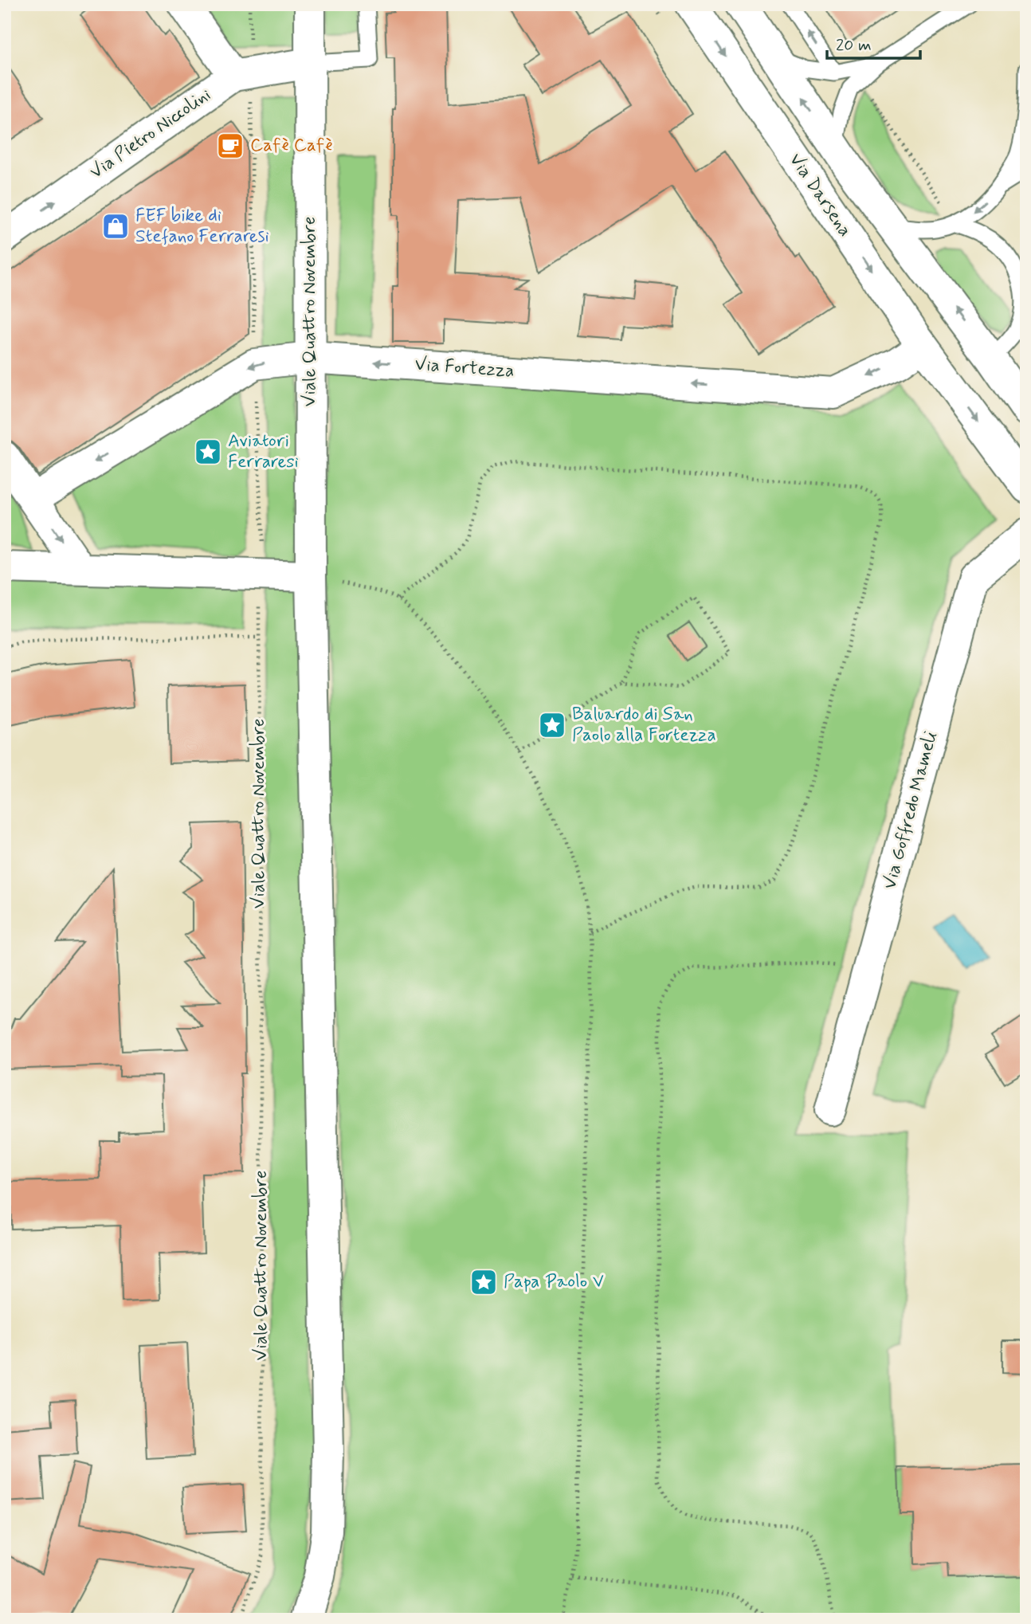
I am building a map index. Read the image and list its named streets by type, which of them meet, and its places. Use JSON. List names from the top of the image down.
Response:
{
  "streets": {
    "street": [
      "Via Pietro Niccolini",
      "Via Darsena",
      "Viale Quattro Novembre",
      "Via Fortezza",
      "Via Goffredo Mameli"
    ]
  },
  "crossings": [
    ["Via Pietro Niccolini", "Viale Quattro Novembre"],
    ["Via Darsena", "Via Fortezza"],
    ["Viale Quattro Novembre", "Via Fortezza"]
  ],
  "one_way": ["Via Pietro Niccolini", "Via Fortezza"],
  "places": {
    "cafe": ["Cafè Cafè"],
    "shop": ["FEF bike di Stefano Ferraresi"],
    "place": ["Aviatori Ferraresi", "Baluardo di San Paolo alla Fortezza", "Papa Paolo V"]
  },
  "scale_bar": "20 m"
}
